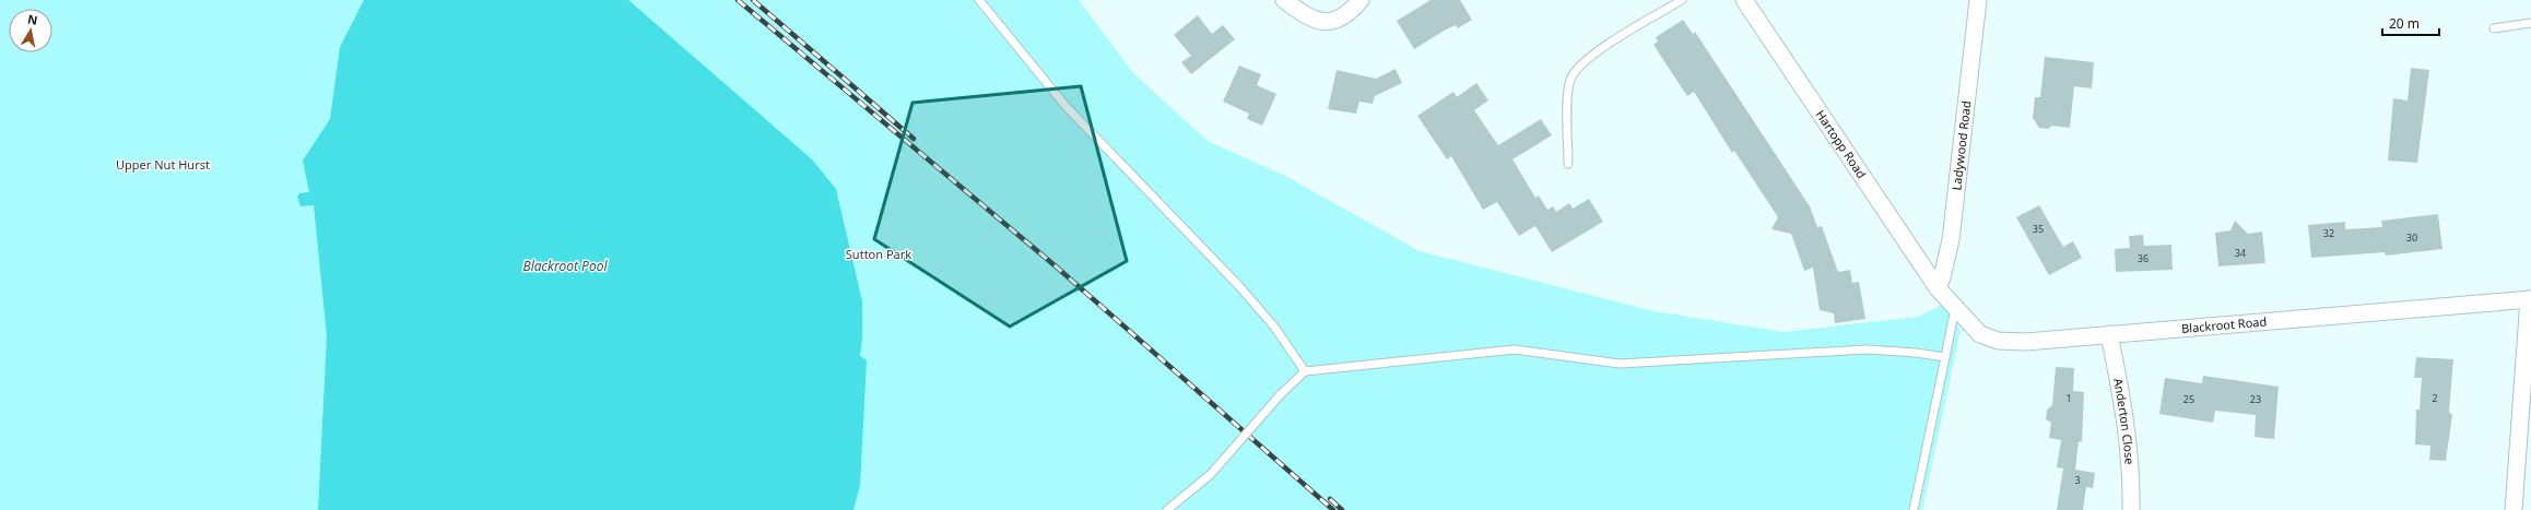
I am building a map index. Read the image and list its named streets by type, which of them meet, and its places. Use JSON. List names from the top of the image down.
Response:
{
  "streets": {
    "street": [
      "Hartopp Road",
      "Ladywood Road",
      "Blackroot Road",
      "Anderton Close"
    ]
  },
  "crossings": [
    ["Hartopp Road", "Ladywood Road"],
    ["Hartopp Road", "Blackroot Road"],
    ["Ladywood Road", "Blackroot Road"],
    ["Blackroot Road", "Anderton Close"]
  ],
  "water": ["Blackroot Pool"],
  "parks": ["Upper Nut Hurst", "Sutton Park"],
  "house_numbers": [
    "35",
    "32",
    "30",
    "34",
    "36",
    "1",
    "2",
    "25",
    "23",
    "3"
  ],
  "scale_bar": "20 m",
  "north": "top"
}
